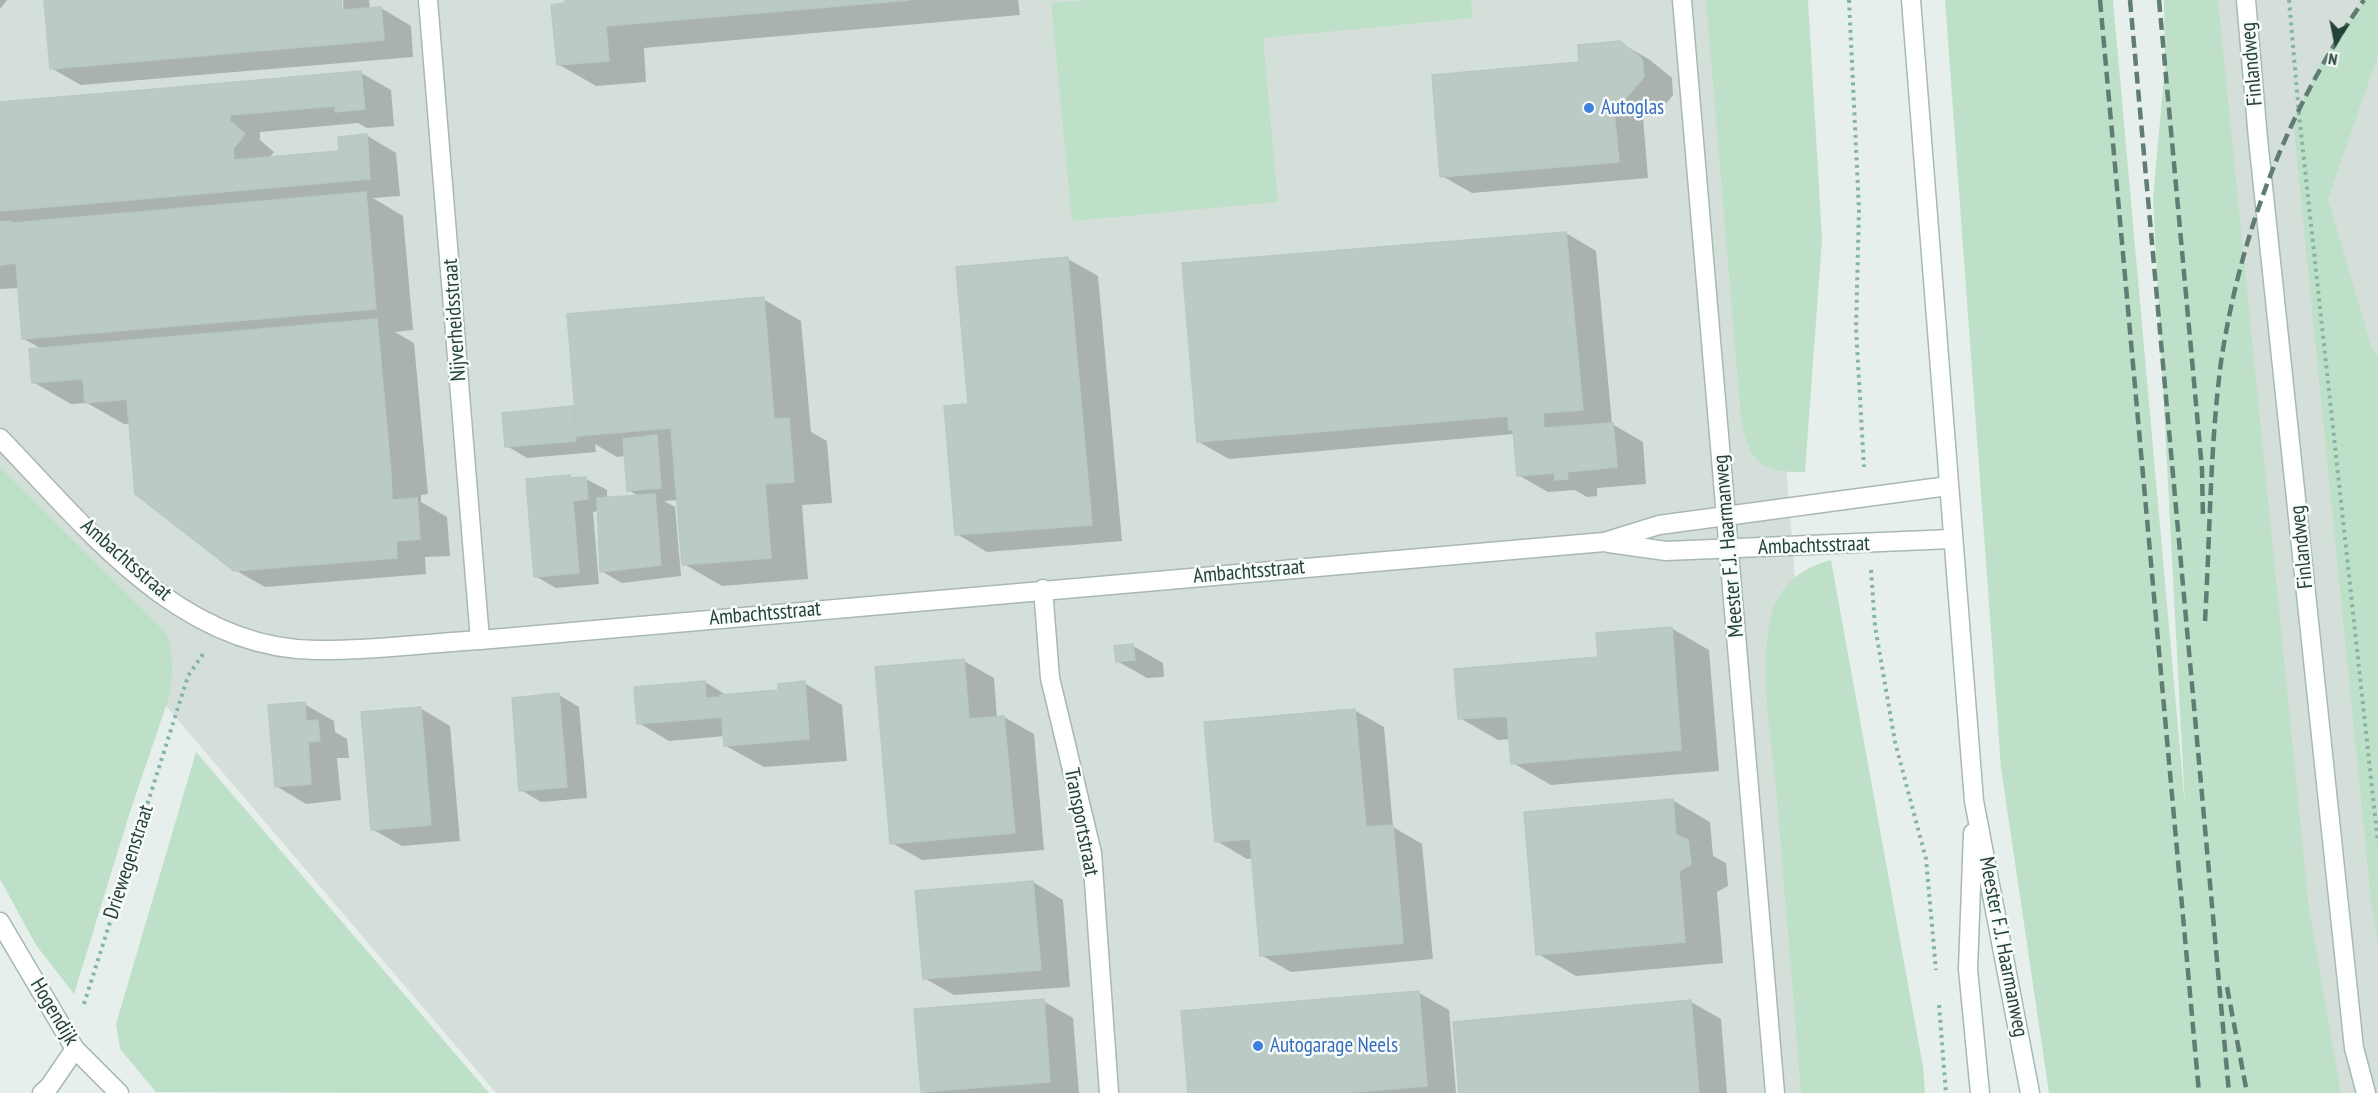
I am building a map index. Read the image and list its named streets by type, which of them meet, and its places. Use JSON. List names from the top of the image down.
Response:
{
  "streets": {
    "street": [
      "Finlandweg",
      "Nijverheidsstraat",
      "Meester F.J. Haarmanweg",
      "Ambachtsstraat",
      "Transportstraat",
      "Hogendijk"
    ],
    "path": ["Driewegenstraat"]
  },
  "crossings": [
    ["Nijverheidsstraat", "Ambachtsstraat"],
    ["Meester F.J. Haarmanweg", "Ambachtsstraat"],
    ["Ambachtsstraat", "Transportstraat"],
    ["Ambachtsstraat", "Driewegenstraat"],
    ["Driewegenstraat", "Hogendijk"]
  ],
  "places": ["Autoglas", "Autogarage Neels"],
  "north": "bottom"
}
